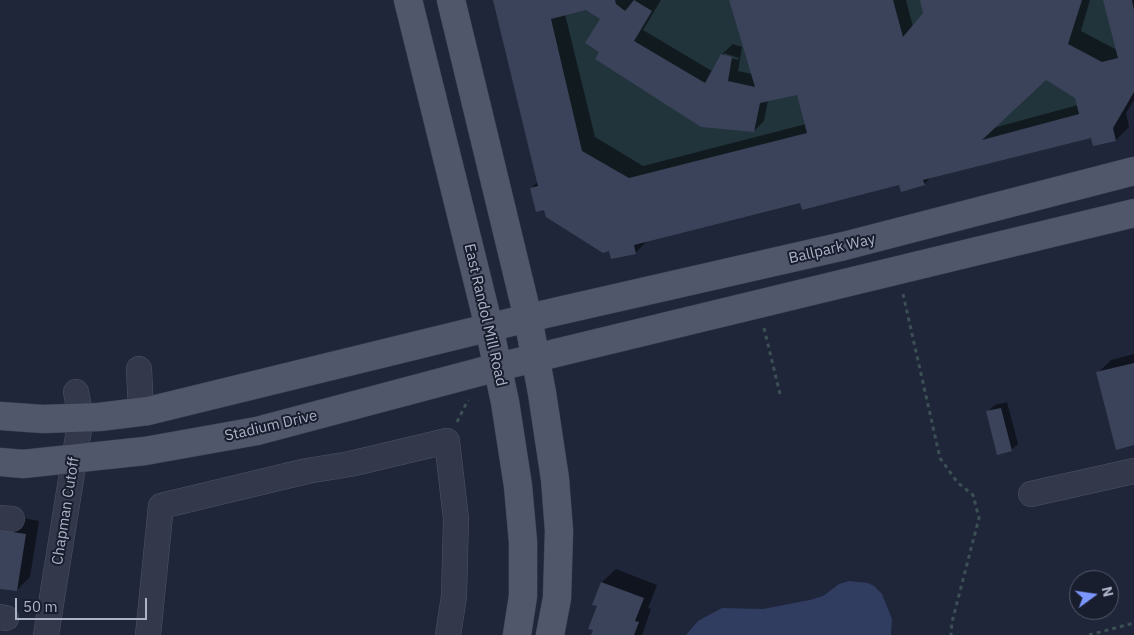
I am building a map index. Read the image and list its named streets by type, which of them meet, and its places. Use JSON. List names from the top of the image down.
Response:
{
  "streets": {
    "main road": ["Ballpark Way", "East Randol Mill Road", "Stadium Drive"],
    "street": ["Chapman Cutoff"]
  },
  "crossings": [
    ["East Randol Mill Road", "Stadium Drive"],
    ["Stadium Drive", "Chapman Cutoff"]
  ],
  "scale_bar": "50 m",
  "north": "right"
}
